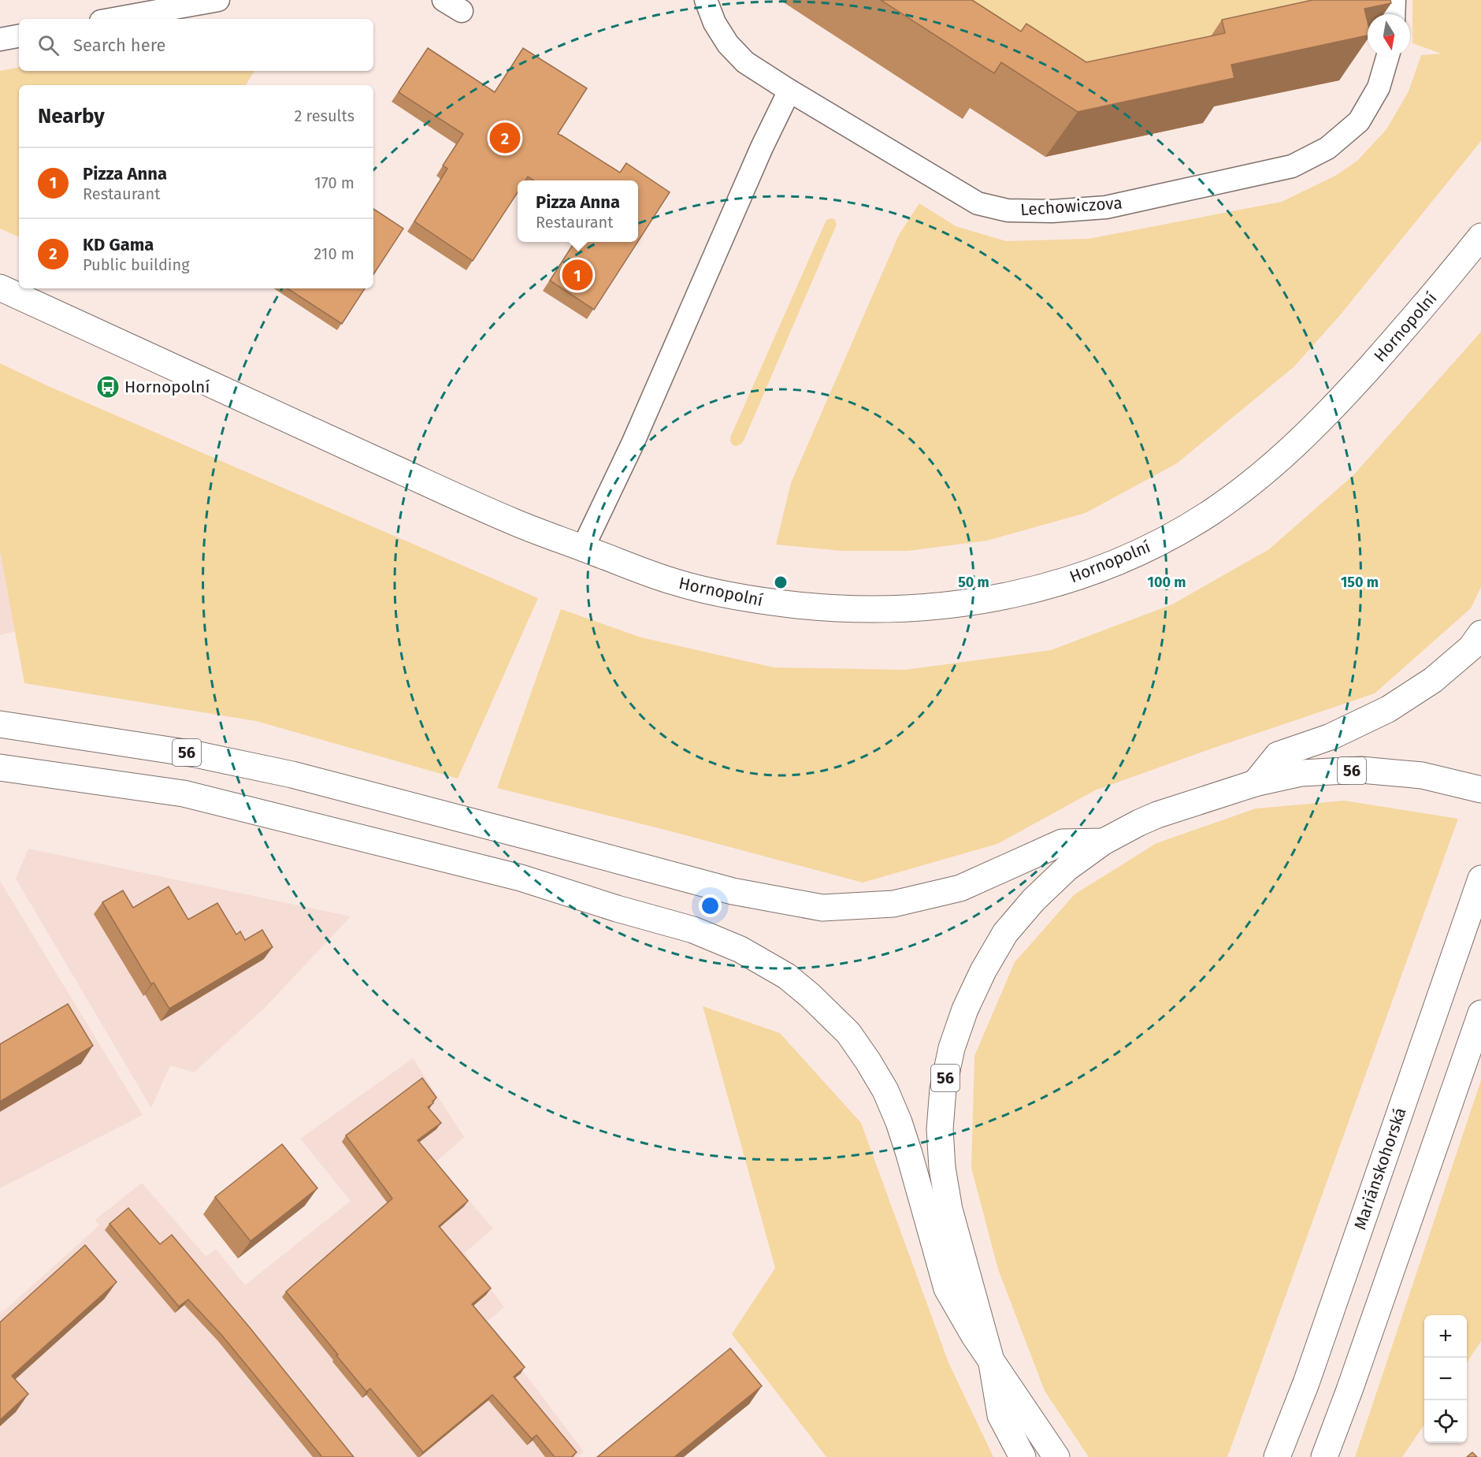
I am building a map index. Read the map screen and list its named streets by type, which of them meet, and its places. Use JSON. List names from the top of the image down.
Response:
{
  "streets": {
    "main road": ["Hornopolní", "56", "Mariánskohorská"],
    "street": ["Lechowiczova"]
  },
  "places": {
    "bus stop": ["Hornopolní"]
  },
  "north": "bottom",
  "page": {
    "search": "Search here",
    "heading": ["Nearby", "2 results"],
    "pins": ["2", "1"],
    "list": [
      {
        "mark": "1",
        "name": "Pizza Anna",
        "note": "Restaurant",
        "value": "170 m"
      },
      {
        "mark": "2",
        "name": "KD Gama",
        "note": "Public building",
        "value": "210 m"
      }
    ],
    "popup": ["Pizza Anna", "Restaurant"],
    "map_buttons": ["+", "−"]
  },
  "rings": ["50 m", "100 m", "150 m"]
}
